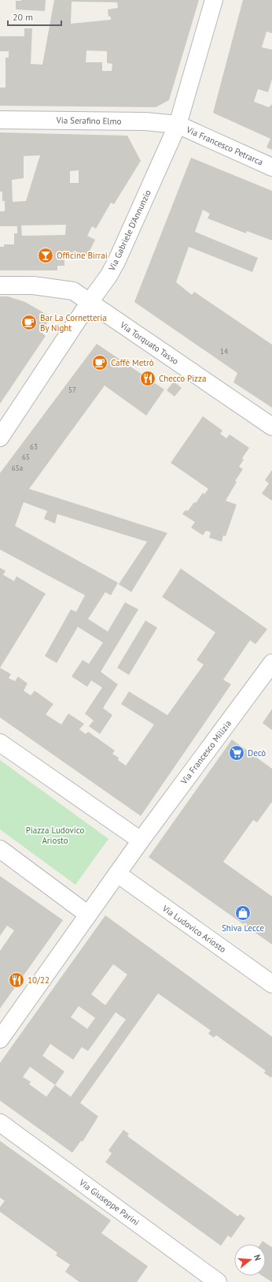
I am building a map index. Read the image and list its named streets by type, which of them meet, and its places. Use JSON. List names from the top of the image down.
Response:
{
  "streets": {
    "street": [
      "Via Serafino Elmo",
      "Via Francesco Petrarca",
      "Via Gabriele D'Annunzio",
      "Via Torquato Tasso",
      "Via Francesco Milizia",
      "Via Ludovico Ariosto",
      "Via Giuseppe Parini"
    ]
  },
  "crossings": [
    ["Via Serafino Elmo", "Via Francesco Petrarca"],
    ["Via Serafino Elmo", "Via Gabriele D'Annunzio"],
    ["Via Francesco Petrarca", "Via Gabriele D'Annunzio"],
    ["Via Gabriele D'Annunzio", "Via Torquato Tasso"]
  ],
  "parks": ["Piazza Ludovico Ariosto"],
  "places": {
    "bar": ["Officine Birrai"],
    "cafe": ["Bar La Cornetteria By Night", "Caffè Metrò"],
    "restaurant": ["Checco Pizza", "10/22"],
    "supermarket": ["Decò"],
    "shop": ["Shiva Lecce"]
  },
  "house_numbers": [
    "14",
    "57",
    "63",
    "65",
    "65a"
  ],
  "scale_bar": "20 m",
  "north": "right"
}
